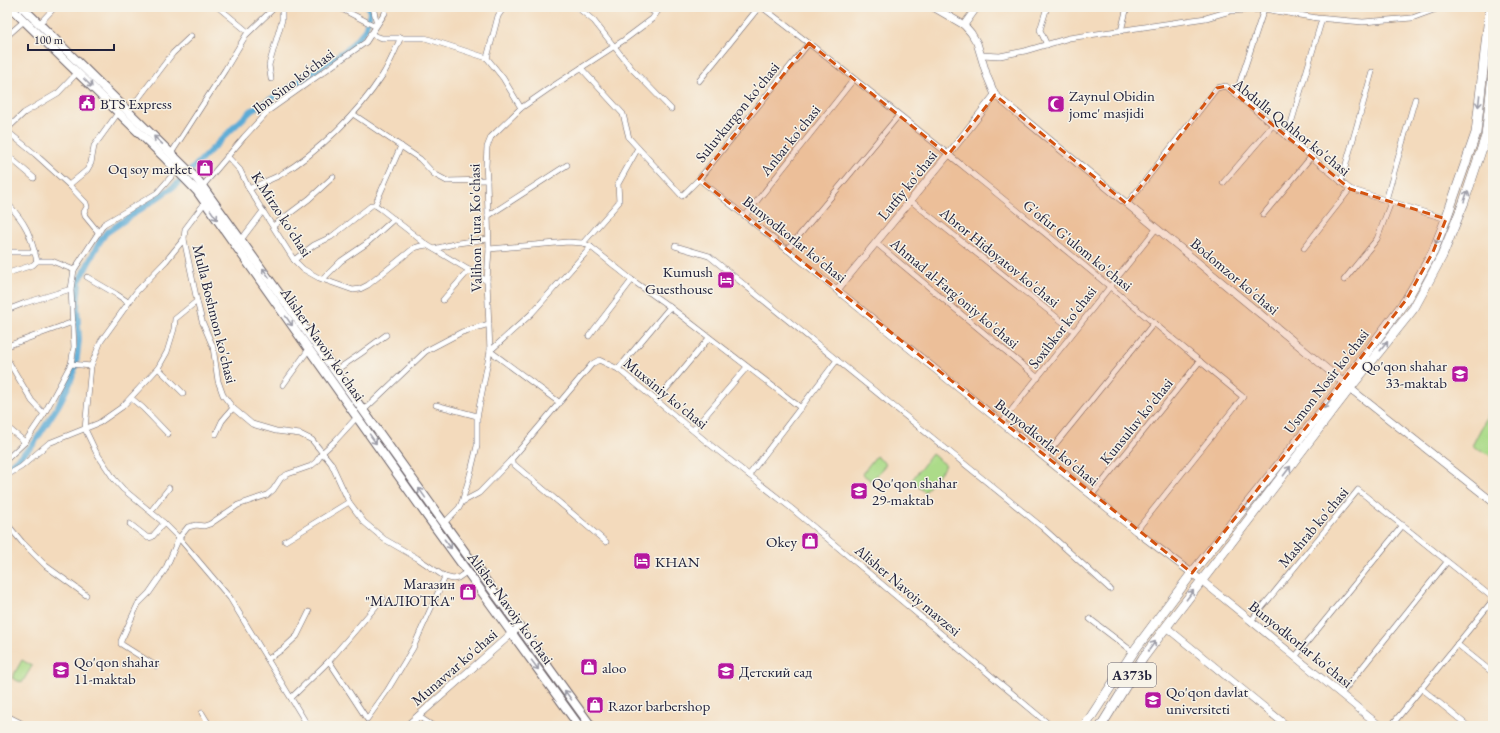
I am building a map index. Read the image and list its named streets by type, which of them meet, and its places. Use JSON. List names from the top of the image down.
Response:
{
  "streets": {
    "highway": ["Usmon Nosir ko'chasi", "A373b"],
    "main road": ["Alisher Navoiy ko'chasi"],
    "street": [
      "Ibn Sino ko‘chasi",
      "Suluvkurgon ko'chasi",
      "Abdulla Qohhor ko'chasi",
      "Anbar ko'chasi",
      "Lutfiy ko'chasi",
      "K.Mirzo ko'chasi",
      "Valihon Tura Ko'chasi",
      "Bunyodkorlar ko'chasi",
      "G'ofur G'ulom ko'chasi",
      "Abror Hidoyatov ko'chasi",
      "Bodomzor ko'chasi",
      "Ahmad al-Farg'oniy ko'chasi",
      "Mulla Boshmon ko'chasi",
      "Soxibkor ko'chasi",
      "Muxsiniy ko'chasi",
      "Kunsuluv ko'chasi",
      "Mashrab ko'chasi",
      "Alisher Navoiy mavzesi",
      "Munavvar ko'chasi"
    ]
  },
  "crossings": [
    ["Ibn Sino ko‘chasi", "K.Mirzo ko'chasi"],
    ["Ibn Sino ko‘chasi", "Alisher Navoiy ko'chasi"],
    ["Suluvkurgon ko'chasi", "Bunyodkorlar ko'chasi"],
    ["Suluvkurgon ko'chasi", "G'ofur G'ulom ko'chasi"],
    ["Abdulla Qohhor ko'chasi", "Bodomzor ko'chasi"],
    ["Abdulla Qohhor ko'chasi", "Usmon Nosir ko'chasi"],
    ["Anbar ko'chasi", "Bunyodkorlar ko'chasi"],
    ["Anbar ko'chasi", "G'ofur G'ulom ko'chasi"],
    ["Lutfiy ko'chasi", "Bunyodkorlar ko'chasi"],
    ["Lutfiy ko'chasi", "G'ofur G'ulom ko'chasi"],
    ["Lutfiy ko'chasi", "Abror Hidoyatov ko'chasi"],
    ["Lutfiy ko'chasi", "Bodomzor ko'chasi"],
    ["Lutfiy ko'chasi", "Ahmad al-Farg'oniy ko'chasi"],
    ["Valihon Tura Ko'chasi", "Alisher Navoiy ko'chasi"],
    ["Valihon Tura Ko'chasi", "Muxsiniy ko'chasi"],
    ["Bunyodkorlar ko'chasi", "G'ofur G'ulom ko'chasi"],
    ["Bunyodkorlar ko'chasi", "Soxibkor ko'chasi"],
    ["Bunyodkorlar ko'chasi", "Usmon Nosir ko'chasi"],
    ["Bunyodkorlar ko'chasi", "Kunsuluv ko'chasi"],
    ["Bunyodkorlar ko'chasi", "Mashrab ko'chasi"],
    ["G'ofur G'ulom ko'chasi", "Soxibkor ko'chasi"],
    ["G'ofur G'ulom ko'chasi", "Kunsuluv ko'chasi"],
    ["Abror Hidoyatov ko'chasi", "Soxibkor ko'chasi"],
    ["Bodomzor ko'chasi", "Soxibkor ko'chasi"],
    ["Bodomzor ko'chasi", "Usmon Nosir ko'chasi"],
    ["Ahmad al-Farg'oniy ko'chasi", "Soxibkor ko'chasi"],
    ["Alisher Navoiy ko'chasi", "Munavvar ko'chasi"],
    ["Muxsiniy ko'chasi", "Alisher Navoiy mavzesi"]
  ],
  "places": {
    "public building": ["BTS Express"],
    "mosque": ["Zaynul Obidin jome' masjidi"],
    "shop": [
      "Oq soy market",
      "Okey",
      "Магазин \"МАЛЮТКА\"",
      "aloo",
      "Razor barbershop"
    ],
    "hotel": ["Kumush Guesthouse", "KHAN"],
    "school or university": [
      "Qo'qon shahar 33-maktab",
      "Qo'qon shahar 29-maktab",
      "Qo'qon shahar 11-maktab",
      "Детский сад",
      "Qo'qon davlat universiteti"
    ]
  },
  "scale_bar": "100 m"
}
